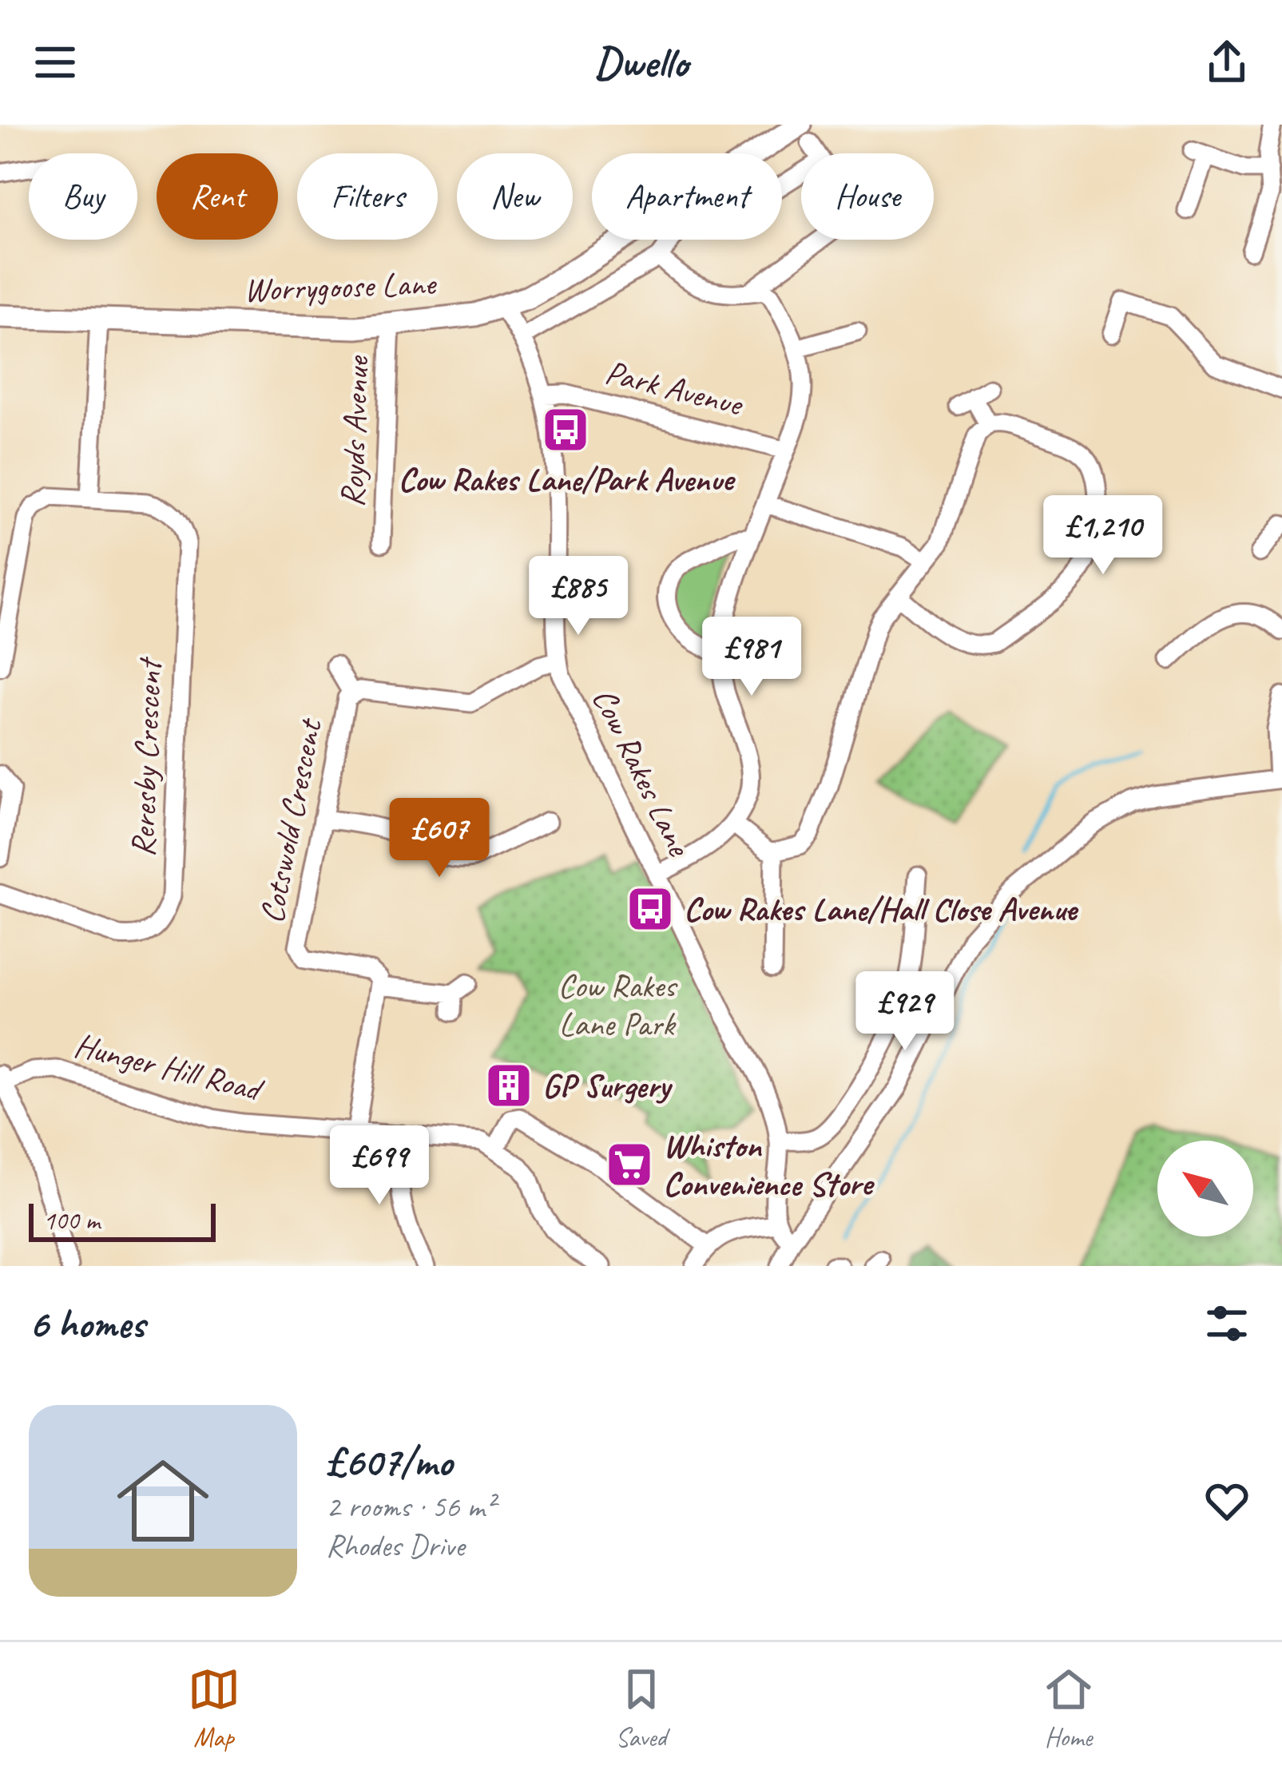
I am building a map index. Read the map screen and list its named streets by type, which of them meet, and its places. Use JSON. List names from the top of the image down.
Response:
{
  "streets": {
    "main road": ["Worrygoose Lane"],
    "street": [
      "Park Avenue",
      "Royds Avenue",
      "Reresby Crescent",
      "Cow Rakes Lane",
      "Cotswold Crescent",
      "Hunger Hill Road"
    ]
  },
  "crossings": [
    ["Worrygoose Lane", "Royds Avenue"],
    ["Worrygoose Lane", "Cow Rakes Lane"],
    ["Park Avenue", "Cow Rakes Lane"],
    ["Cow Rakes Lane", "Cotswold Crescent"]
  ],
  "parks": ["Cow Rakes Lane Park"],
  "places": {
    "bus stop": ["Cow Rakes Lane/Park Avenue", "Cow Rakes Lane/Hall Close Avenue"],
    "building": ["GP Surgery"],
    "supermarket": ["Whiston Convenience Store"]
  },
  "scale_bar": "100 m",
  "north": "top left",
  "page": {
    "header": "Dwello",
    "chip": [
      "Buy",
      "Rent",
      "Filters",
      "New",
      "Apartment",
      "House"
    ],
    "price": [
      "£1,210",
      "£885",
      "£981",
      "£607",
      "£929",
      "£699"
    ],
    "scale": "100 m",
    "heading": "6 homes",
    "list": [
      {
        "name": "£607/mo",
        "note": "2 rooms · 56 m² · Rhodes Drive"
      }
    ],
    "tabs": ["Map", "Saved", "Home"]
  }
}
